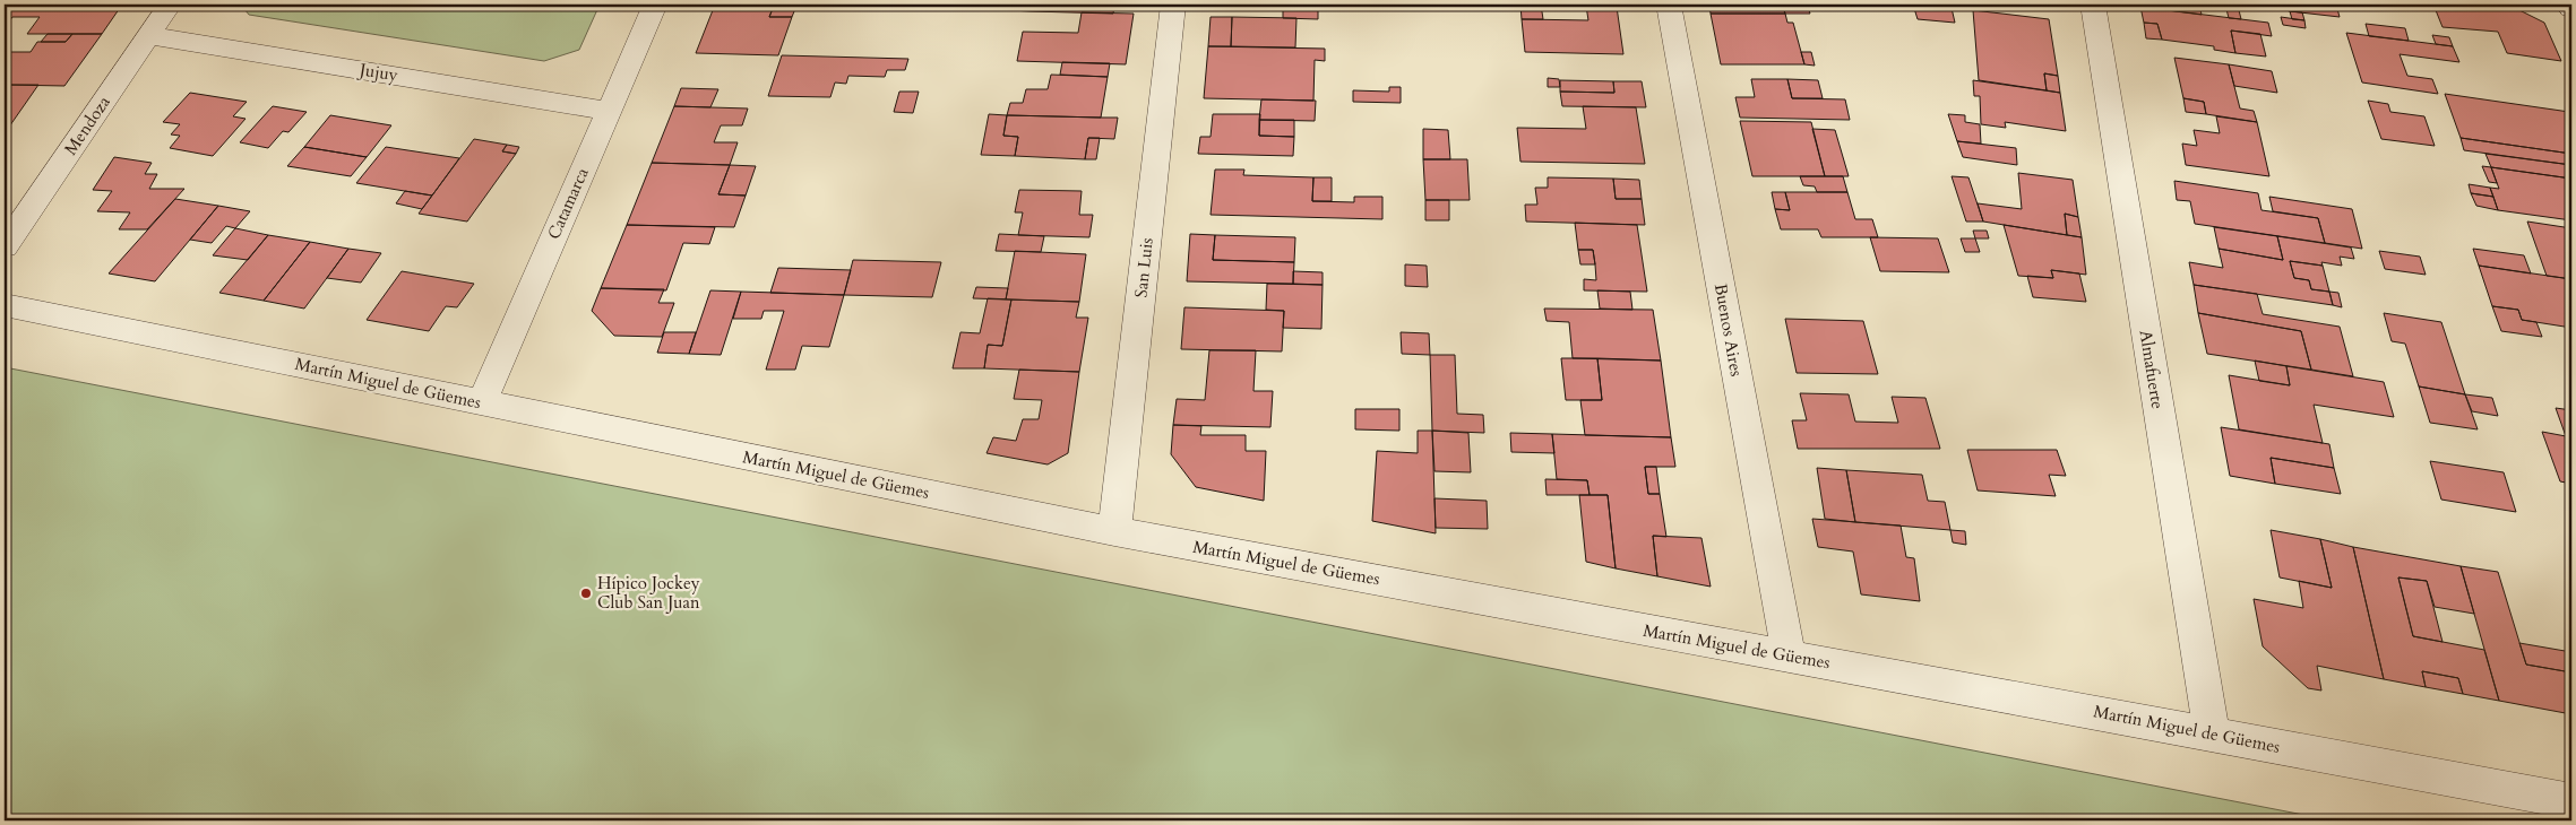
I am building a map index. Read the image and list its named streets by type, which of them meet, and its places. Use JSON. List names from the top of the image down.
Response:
{
  "streets": {
    "street": [
      "Jujuy",
      "Mendoza",
      "Catamarca",
      "San Luis",
      "Buenos Aires",
      "Almafuerte",
      "Martín Miguel de Güemes"
    ]
  },
  "crossings": [
    ["Jujuy", "Mendoza"],
    ["Jujuy", "Catamarca"],
    ["Catamarca", "Martín Miguel de Güemes"],
    ["San Luis", "Martín Miguel de Güemes"],
    ["Buenos Aires", "Martín Miguel de Güemes"],
    ["Almafuerte", "Martín Miguel de Güemes"]
  ],
  "places": ["Hípico Jockey Club San Juan"]
}
